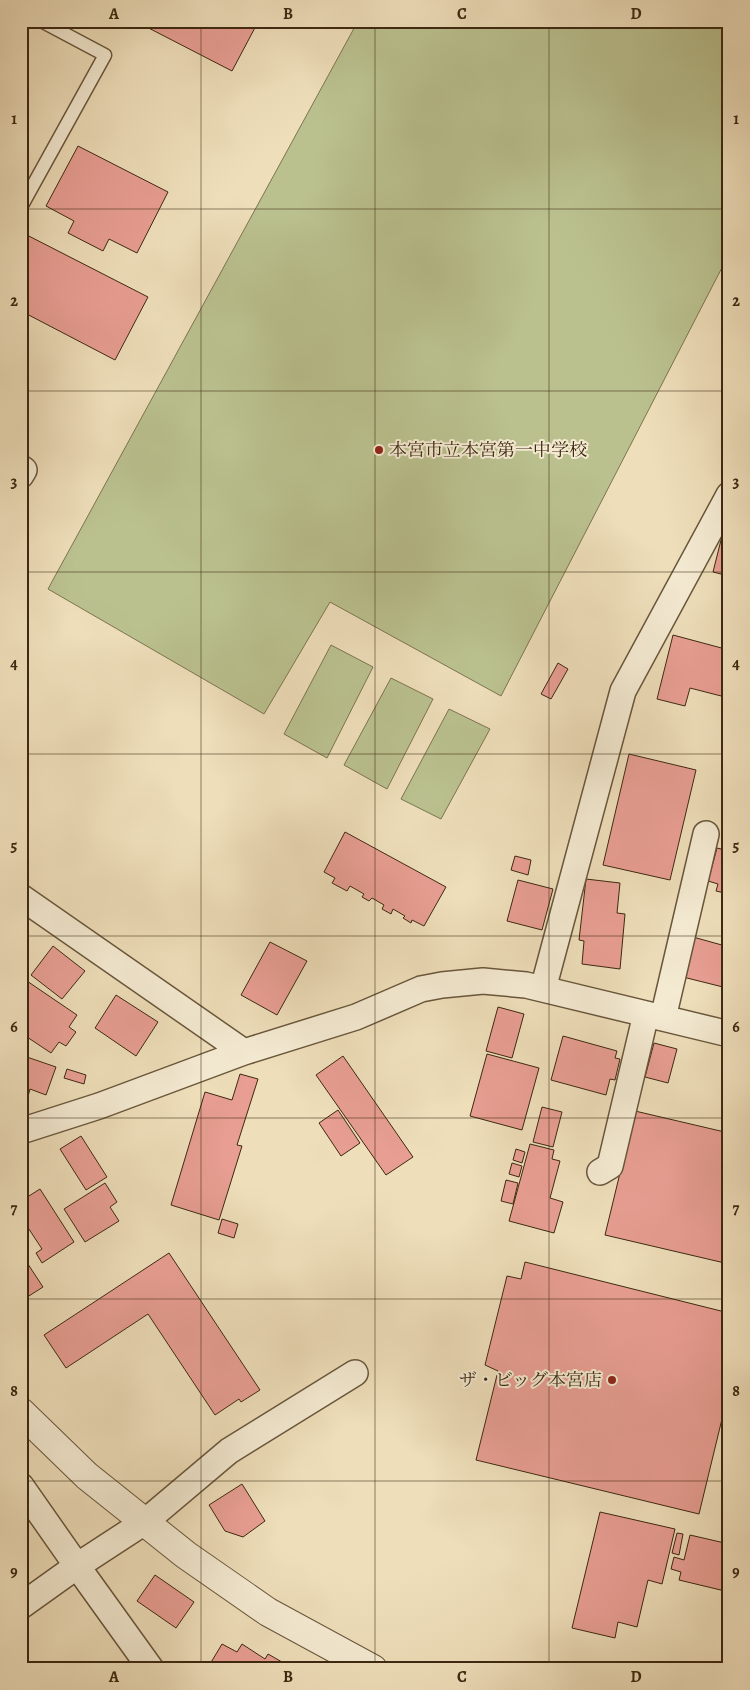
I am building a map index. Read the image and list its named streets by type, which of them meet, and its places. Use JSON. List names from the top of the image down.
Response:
{
  "places": ["本宮市立本宮第一中学校", "ザ・ビッグ本宮店"],
  "grid": {
    "columns": [
      "A",
      "B",
      "C",
      "D"
    ],
    "rows": [
      "1",
      "2",
      "3",
      "4",
      "5",
      "6",
      "7",
      "8",
      "9"
    ]
  }
}
